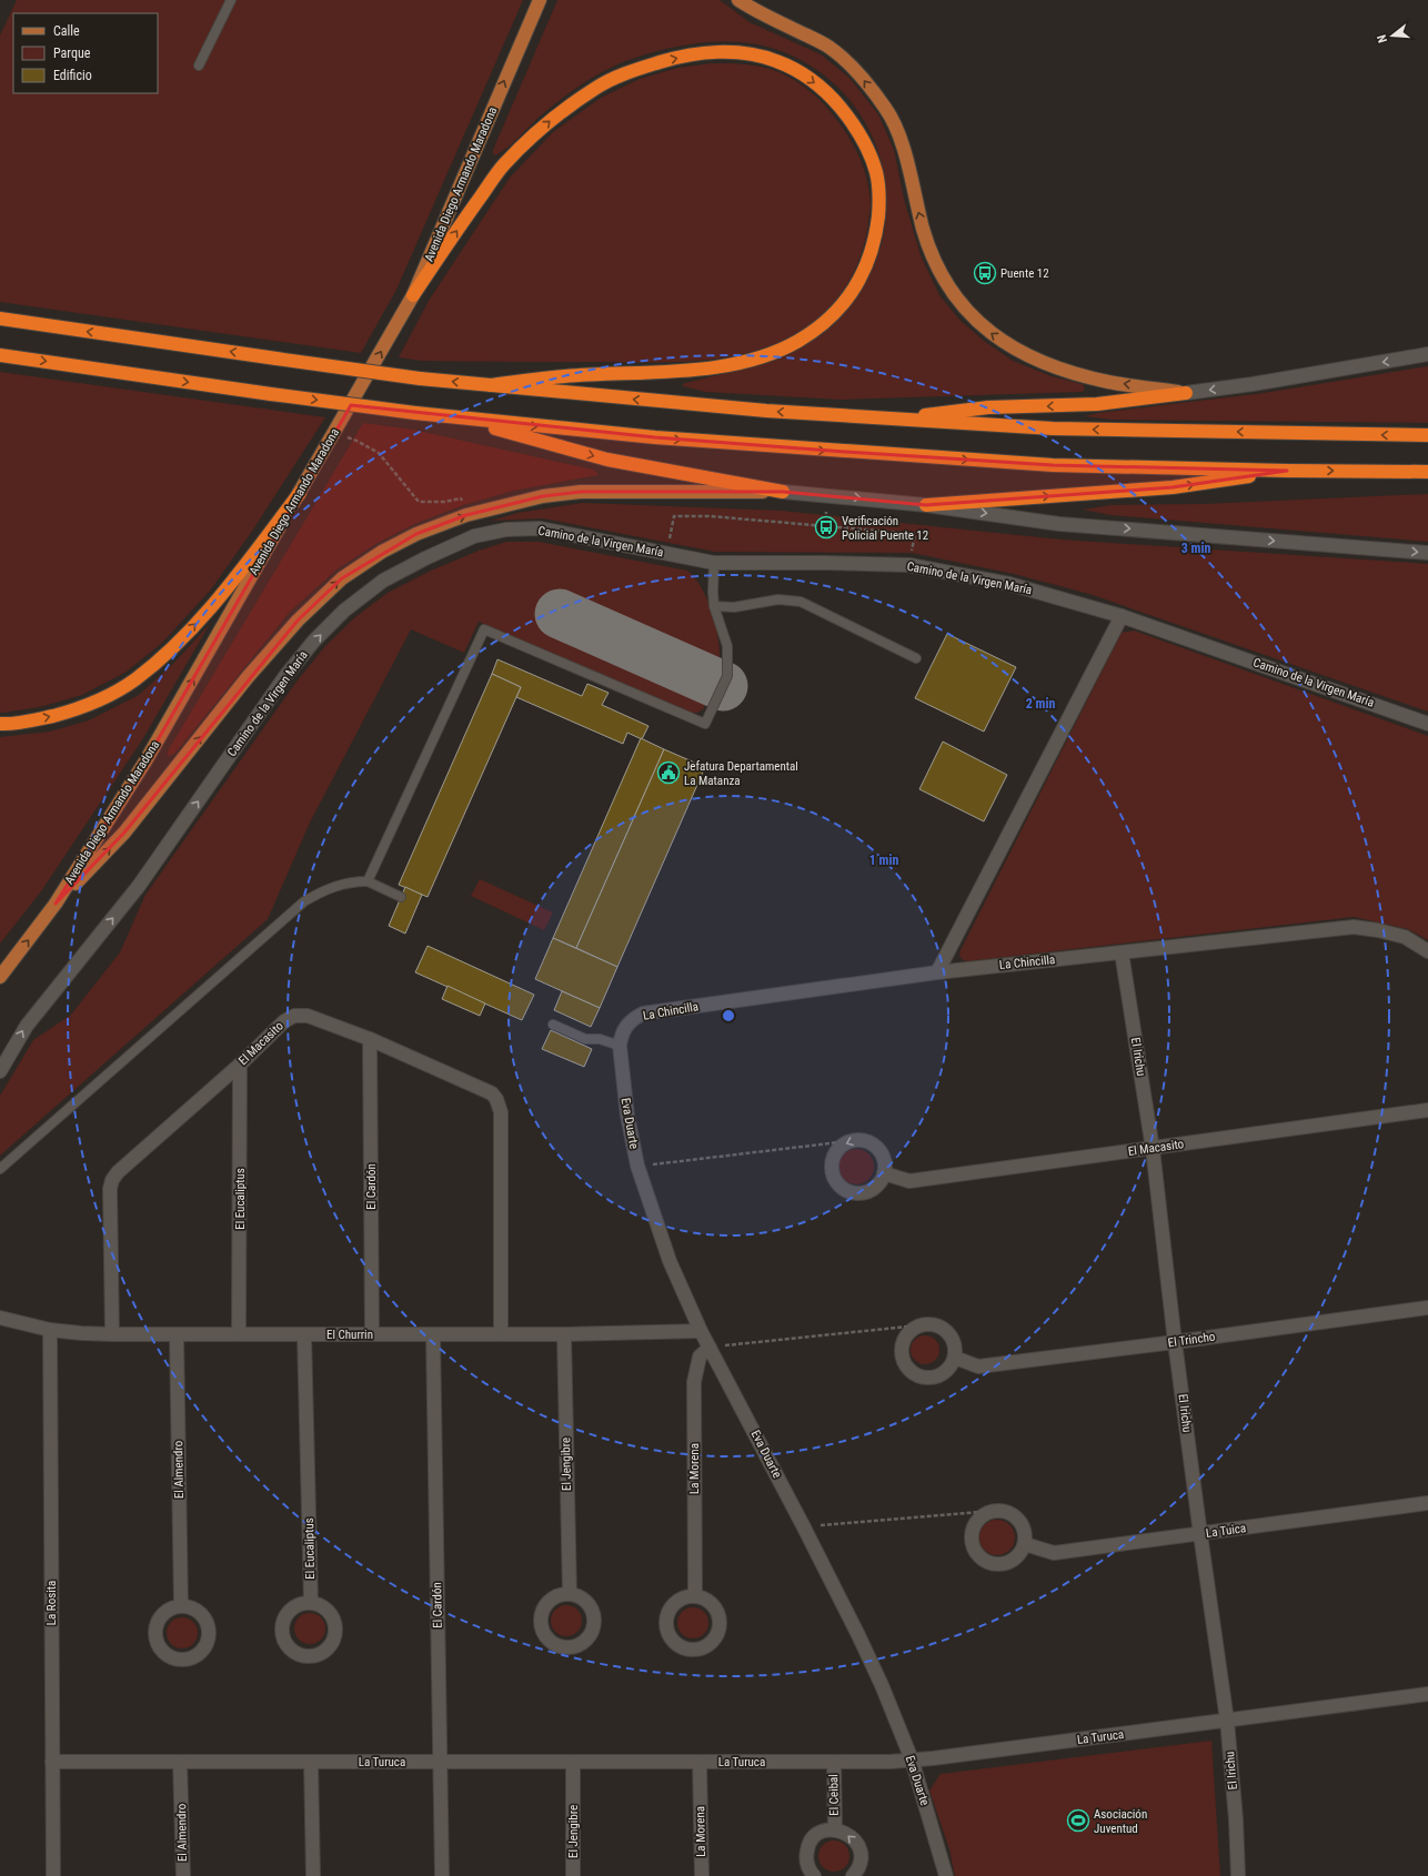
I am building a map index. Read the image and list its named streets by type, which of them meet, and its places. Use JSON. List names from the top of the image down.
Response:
{
  "streets": {
    "main road": ["Avenida Diego Armando Maradona"],
    "street": [
      "Camino de la Virgen María",
      "La Chincilla",
      "El Macasito",
      "El Irichu",
      "Eva Duarte",
      "El Cardón",
      "El Eucaliptus",
      "El Churrin",
      "El Trincho",
      "El Jengibre",
      "La Morena",
      "El Almendro",
      "La Tuica",
      "La Rosita",
      "La Turuca",
      "El Ceibal"
    ]
  },
  "crossings": [
    ["La Chincilla", "El Irichu"],
    ["La Chincilla", "Eva Duarte"],
    ["El Macasito", "El Irichu"],
    ["El Macasito", "El Cardón"],
    ["El Macasito", "El Eucaliptus"],
    ["El Macasito", "El Churrin"],
    ["El Irichu", "El Trincho"],
    ["El Irichu", "La Tuica"],
    ["El Irichu", "La Turuca"],
    ["Eva Duarte", "El Churrin"],
    ["Eva Duarte", "La Morena"],
    ["Eva Duarte", "La Turuca"],
    ["El Cardón", "El Churrin"],
    ["El Cardón", "La Turuca"],
    ["El Eucaliptus", "El Churrin"],
    ["El Churrin", "El Jengibre"],
    ["El Churrin", "El Almendro"],
    ["El Churrin", "La Rosita"],
    ["El Jengibre", "La Turuca"],
    ["La Morena", "La Turuca"],
    ["El Almendro", "La Turuca"],
    ["La Rosita", "La Turuca"],
    ["La Turuca", "El Ceibal"]
  ],
  "one_way": ["Camino de la Virgen María"],
  "places": {
    "bus stop": ["Puente 12", "Verificación Policial Puente 12"],
    "public building": ["Jefatura Departamental La Matanza"],
    "sports": ["Asociación Juventud"]
  },
  "legend": ["Calle", "Parque", "Edificio"],
  "north": "left",
  "rings": ["3 min", "2 min", "1 min"]
}
